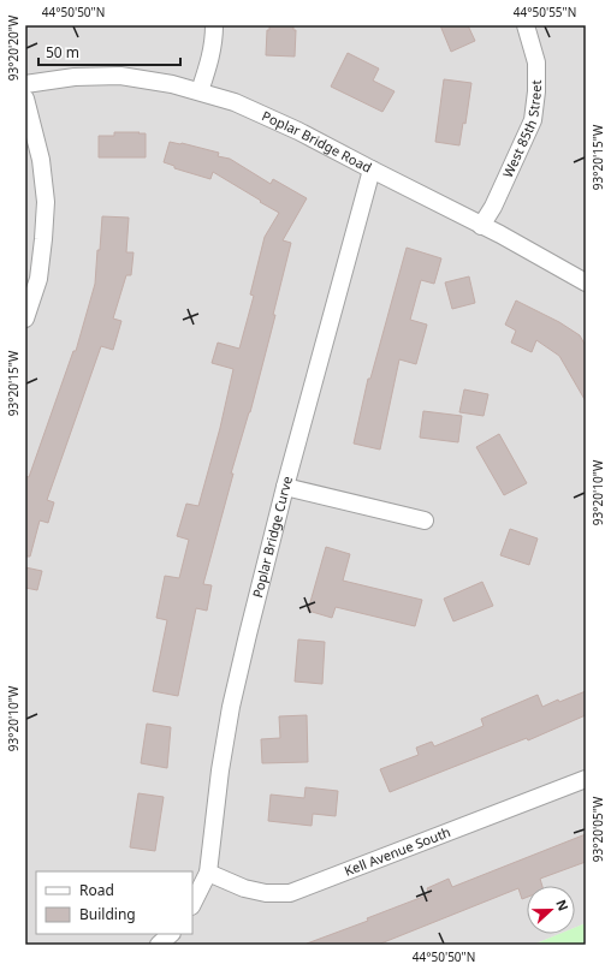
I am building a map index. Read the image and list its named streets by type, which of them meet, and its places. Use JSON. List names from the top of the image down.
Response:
{
  "streets": {
    "street": [
      "West 85th Street",
      "Poplar Bridge Road",
      "Poplar Bridge Curve",
      "Kell Avenue South"
    ]
  },
  "crossings": [
    ["West 85th Street", "Poplar Bridge Road"],
    ["Poplar Bridge Road", "Poplar Bridge Curve"],
    ["Poplar Bridge Curve", "Kell Avenue South"]
  ],
  "legend": ["Road", "Building"],
  "scale_bar": "50 m",
  "north": "right",
  "coordinates": [
    "44°50'50\"N",
    "44°50'55\"N",
    "93°20'20\"W",
    "93°20'15\"W",
    "93°20'10\"W",
    "93°20'05\"W"
  ]
}
